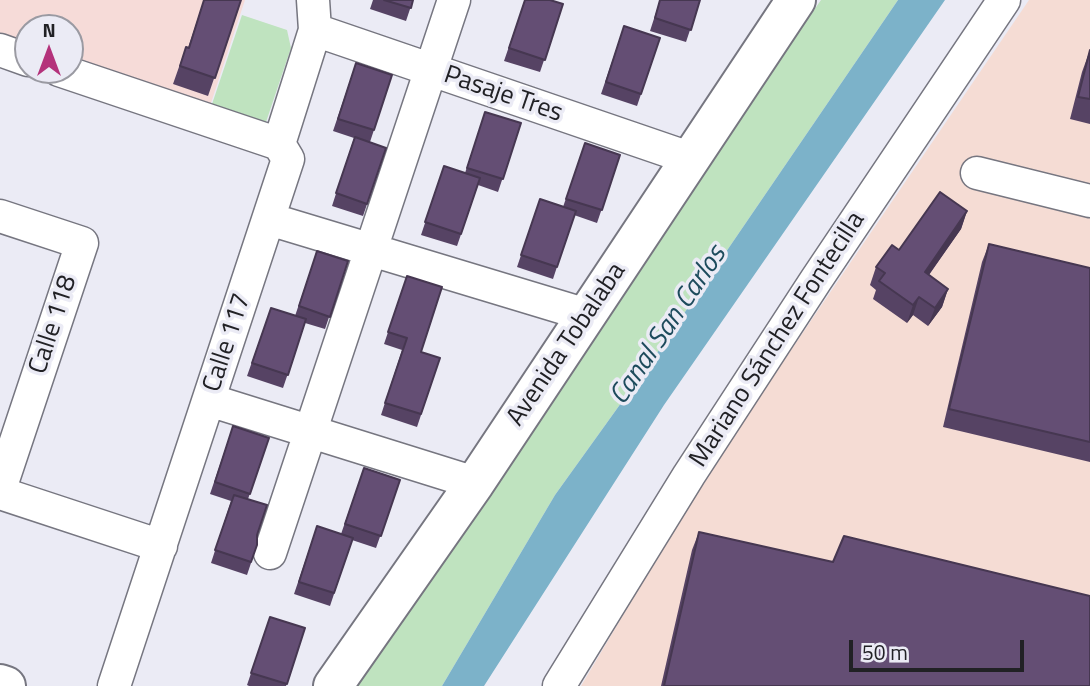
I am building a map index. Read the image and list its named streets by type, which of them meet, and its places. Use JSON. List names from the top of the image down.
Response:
{
  "streets": {
    "main road": ["Avenida Tobalaba"],
    "street": [
      "Pasaje Tres",
      "Calle 118",
      "Mariano Sánchez Fontecilla",
      "Calle 117"
    ]
  },
  "crossings": [
    ["Pasaje Tres", "Calle 117"],
    ["Pasaje Tres", "Avenida Tobalaba"],
    ["Calle 118", "Calle 117"]
  ],
  "water": ["Canal San Carlos"],
  "scale_bar": "50 m",
  "north": "top"
}
